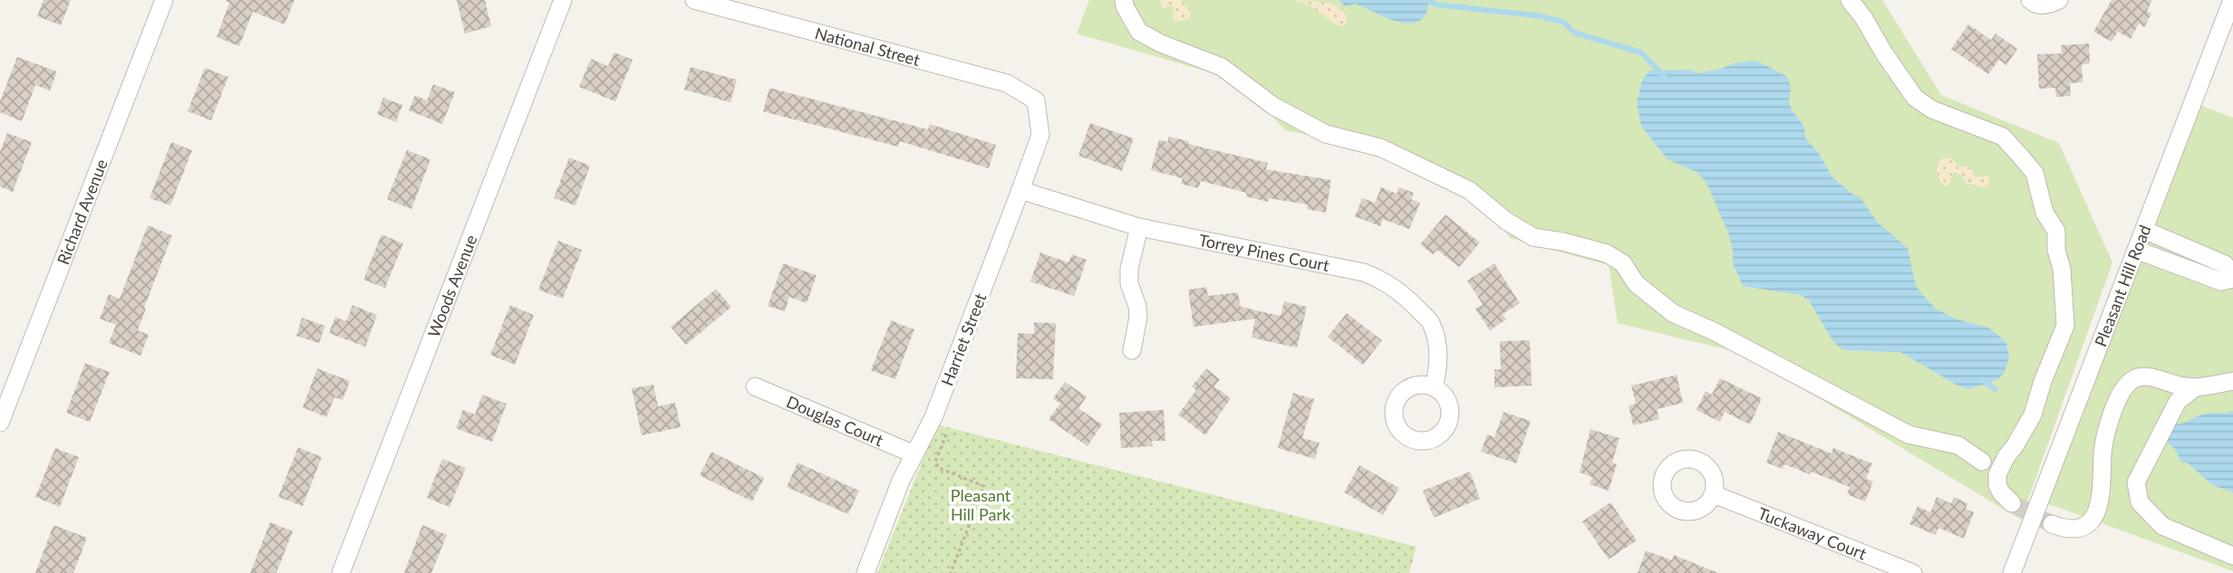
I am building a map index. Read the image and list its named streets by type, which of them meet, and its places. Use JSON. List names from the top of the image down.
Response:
{
  "streets": {
    "street": [
      "National Street",
      "Richard Avenue",
      "Torrey Pines Court",
      "Woods Avenue",
      "Pleasant Hill Road",
      "Harriet Street",
      "Douglas Court",
      "Tuckaway Court"
    ]
  },
  "crossings": [
    ["National Street", "Harriet Street"],
    ["Torrey Pines Court", "Harriet Street"],
    ["Harriet Street", "Douglas Court"]
  ],
  "parks": ["Pleasant Hill Park"]
}
